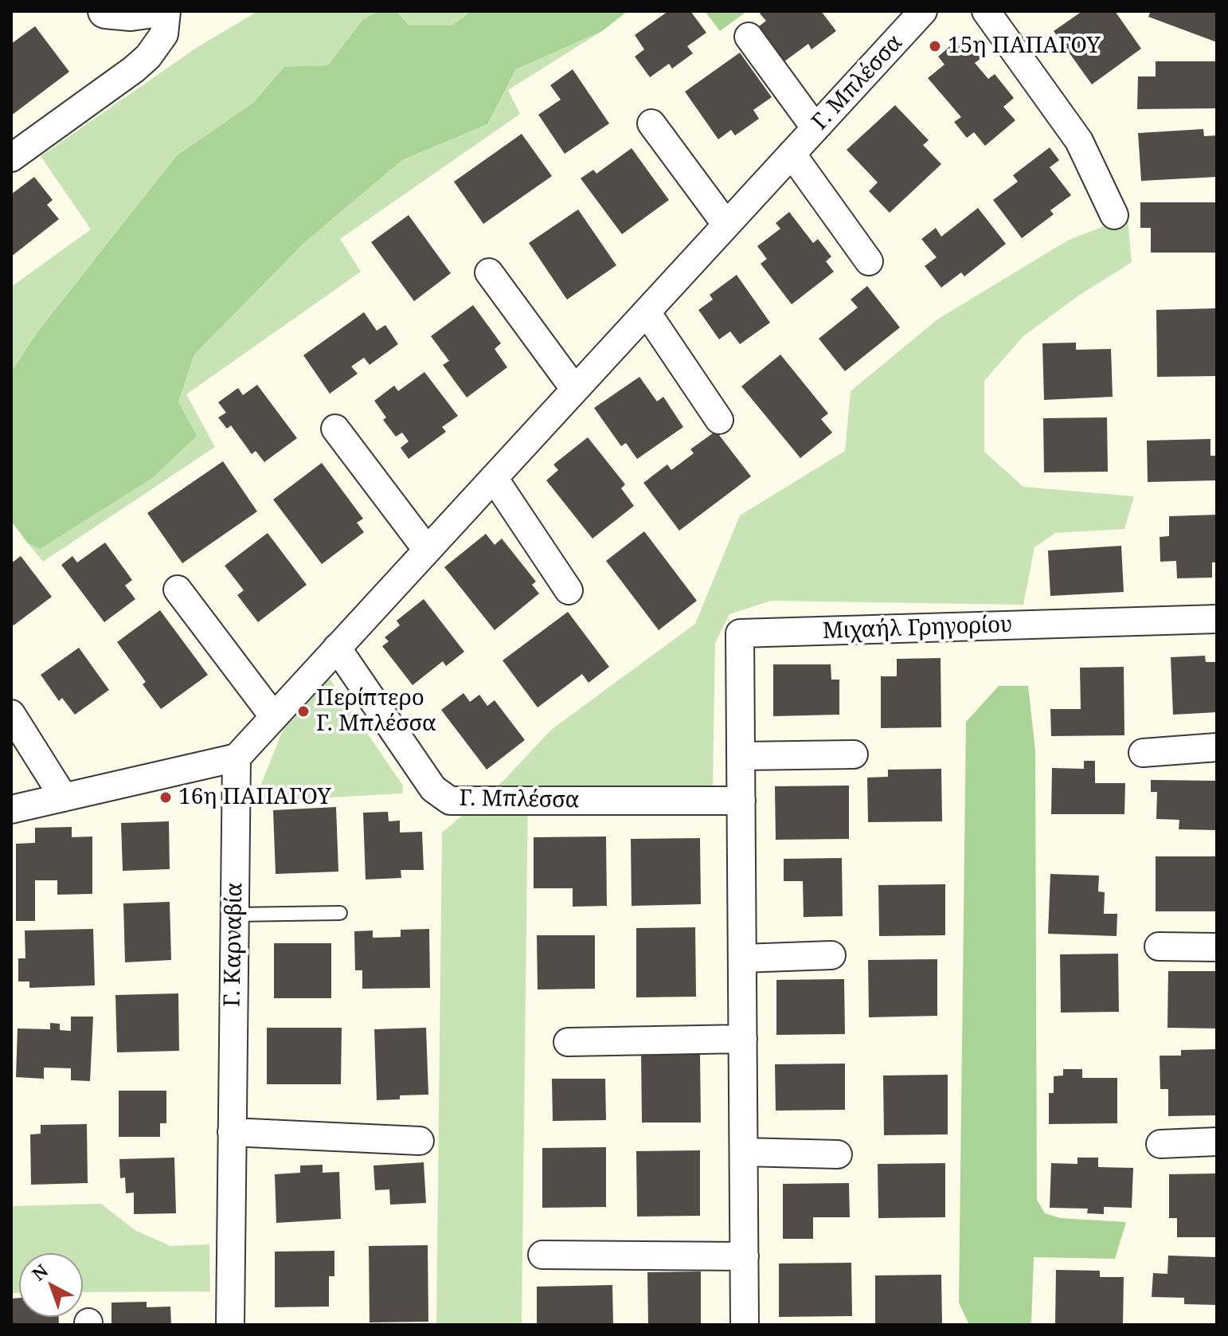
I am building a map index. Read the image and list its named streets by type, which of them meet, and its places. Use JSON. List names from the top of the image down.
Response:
{
  "streets": {
    "street": ["Γ. Μπλέσσα", "Μιχαήλ Γρηγορίου", "Γ. Καρναβία"]
  },
  "crossings": [
    ["Γ. Μπλέσσα", "Μιχαήλ Γρηγορίου"],
    ["Γ. Μπλέσσα", "Γ. Καρναβία"]
  ],
  "places": ["15η ΠΑΠΑΓΟΥ", "Περίπτερο Γ. Μπλέσσα", "16η ΠΑΠΑΓΟΥ"],
  "north": "top left"
}
